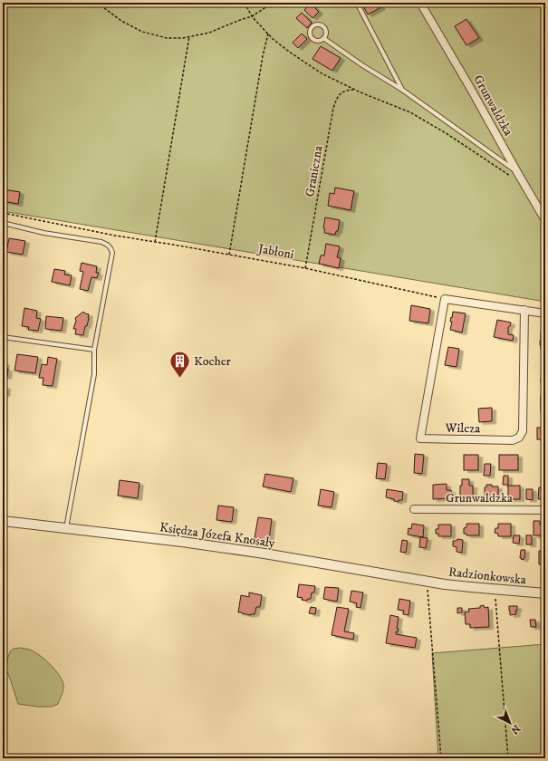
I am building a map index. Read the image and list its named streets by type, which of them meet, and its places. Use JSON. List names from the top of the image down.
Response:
{
  "streets": {
    "street": [
      "Grunwaldzka",
      "Wilcza",
      "Księdza Józefa Knosały",
      "Radzionkowska"
    ],
    "path": ["Graniczna", "Jabłoni"]
  },
  "crossings": [
    ["Graniczna", "Jabłoni"],
    ["Jabłoni", "Wilcza"],
    ["Księdza Józefa Knosały", "Radzionkowska"]
  ],
  "places": {
    "building": ["Kocher"]
  },
  "north": "bottom right"
}
